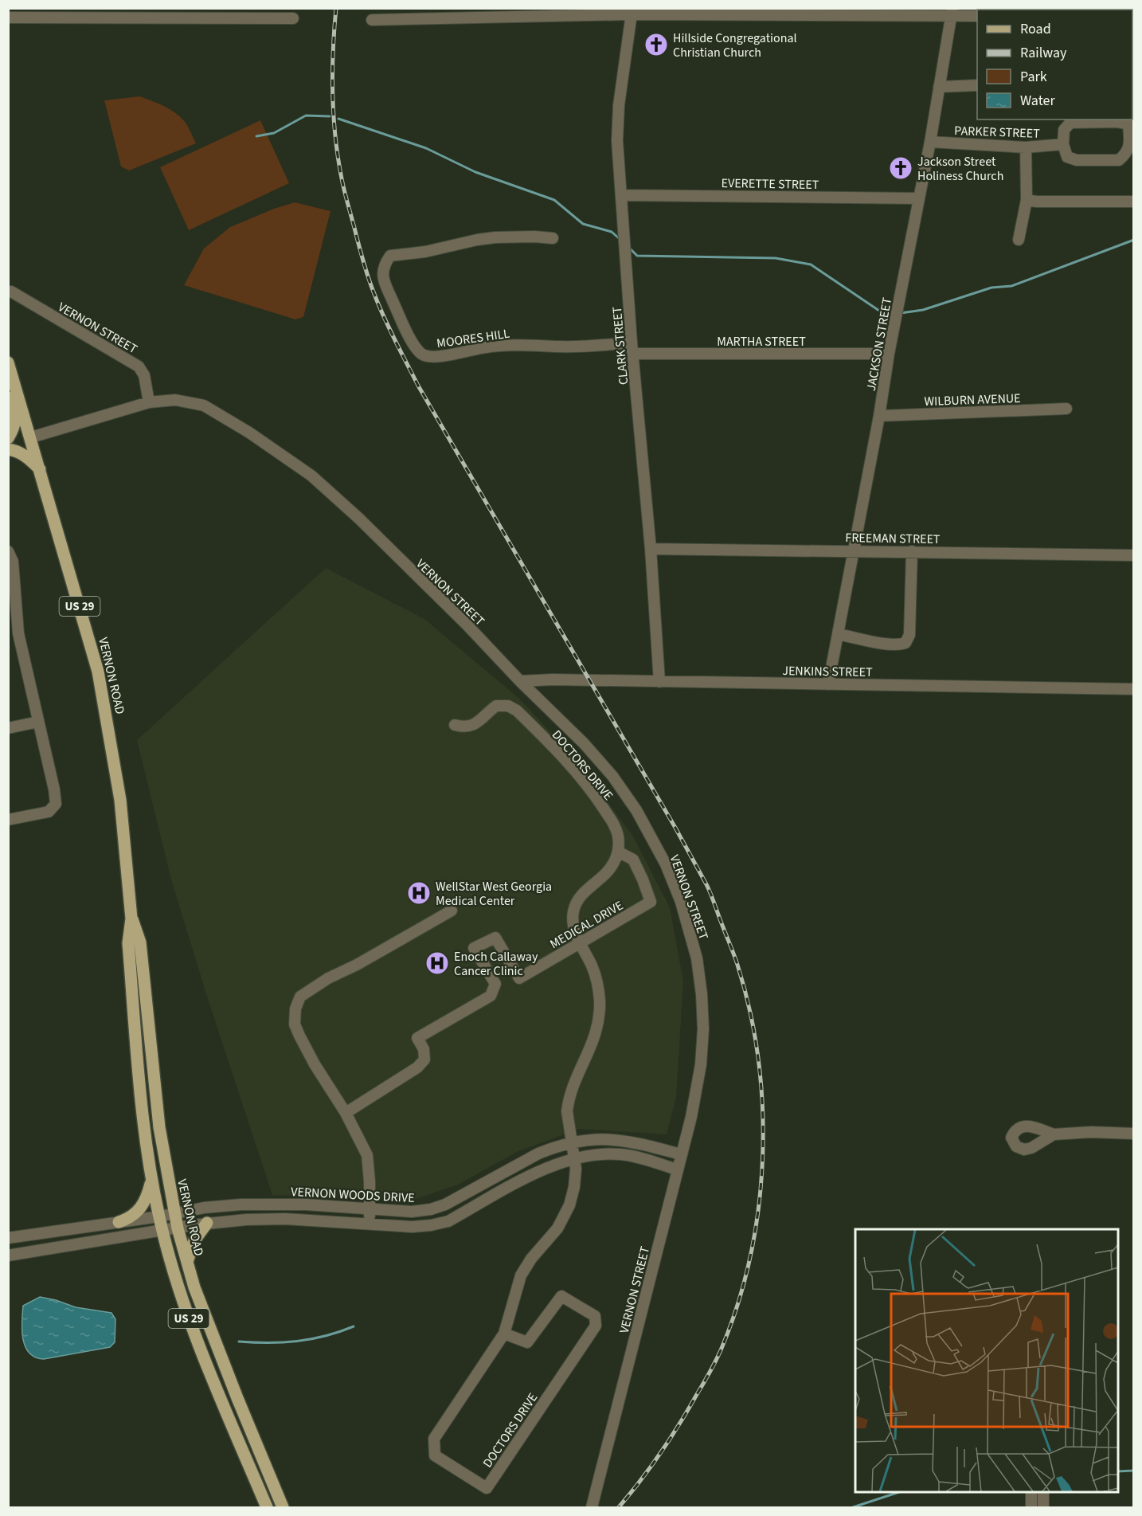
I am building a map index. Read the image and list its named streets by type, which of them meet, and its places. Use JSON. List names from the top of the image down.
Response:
{
  "streets": {
    "main road": ["US 29", "VERNON ROAD"],
    "street": [
      "PARKER STREET",
      "EVERETTE STREET",
      "VERNON STREET",
      "MOORES HILL",
      "MARTHA STREET",
      "JACKSON STREET",
      "CLARK STREET",
      "WILBURN AVENUE",
      "FREEMAN STREET",
      "JENKINS STREET",
      "DOCTORS DRIVE",
      "MEDICAL DRIVE",
      "VERNON WOODS DRIVE"
    ]
  },
  "crossings": [
    ["PARKER STREET", "JACKSON STREET"],
    ["EVERETTE STREET", "JACKSON STREET"],
    ["EVERETTE STREET", "CLARK STREET"],
    ["VERNON STREET", "JENKINS STREET"],
    ["VERNON STREET", "VERNON ROAD"],
    ["VERNON STREET", "VERNON WOODS DRIVE"],
    ["MOORES HILL", "CLARK STREET"],
    ["MARTHA STREET", "JACKSON STREET"],
    ["MARTHA STREET", "CLARK STREET"],
    ["JACKSON STREET", "WILBURN AVENUE"],
    ["JACKSON STREET", "FREEMAN STREET"],
    ["JACKSON STREET", "JENKINS STREET"],
    ["CLARK STREET", "FREEMAN STREET"],
    ["CLARK STREET", "JENKINS STREET"],
    ["VERNON ROAD", "VERNON WOODS DRIVE"],
    ["DOCTORS DRIVE", "MEDICAL DRIVE"],
    ["DOCTORS DRIVE", "VERNON WOODS DRIVE"]
  ],
  "places": {
    "church": ["Hillside Congregational Christian Church", "Jackson Street Holiness Church"],
    "hospital": ["WellStar West Georgia Medical Center", "Enoch Callaway Cancer Clinic"]
  },
  "legend": [
    "Road",
    "Railway",
    "Park",
    "Water"
  ]
}
